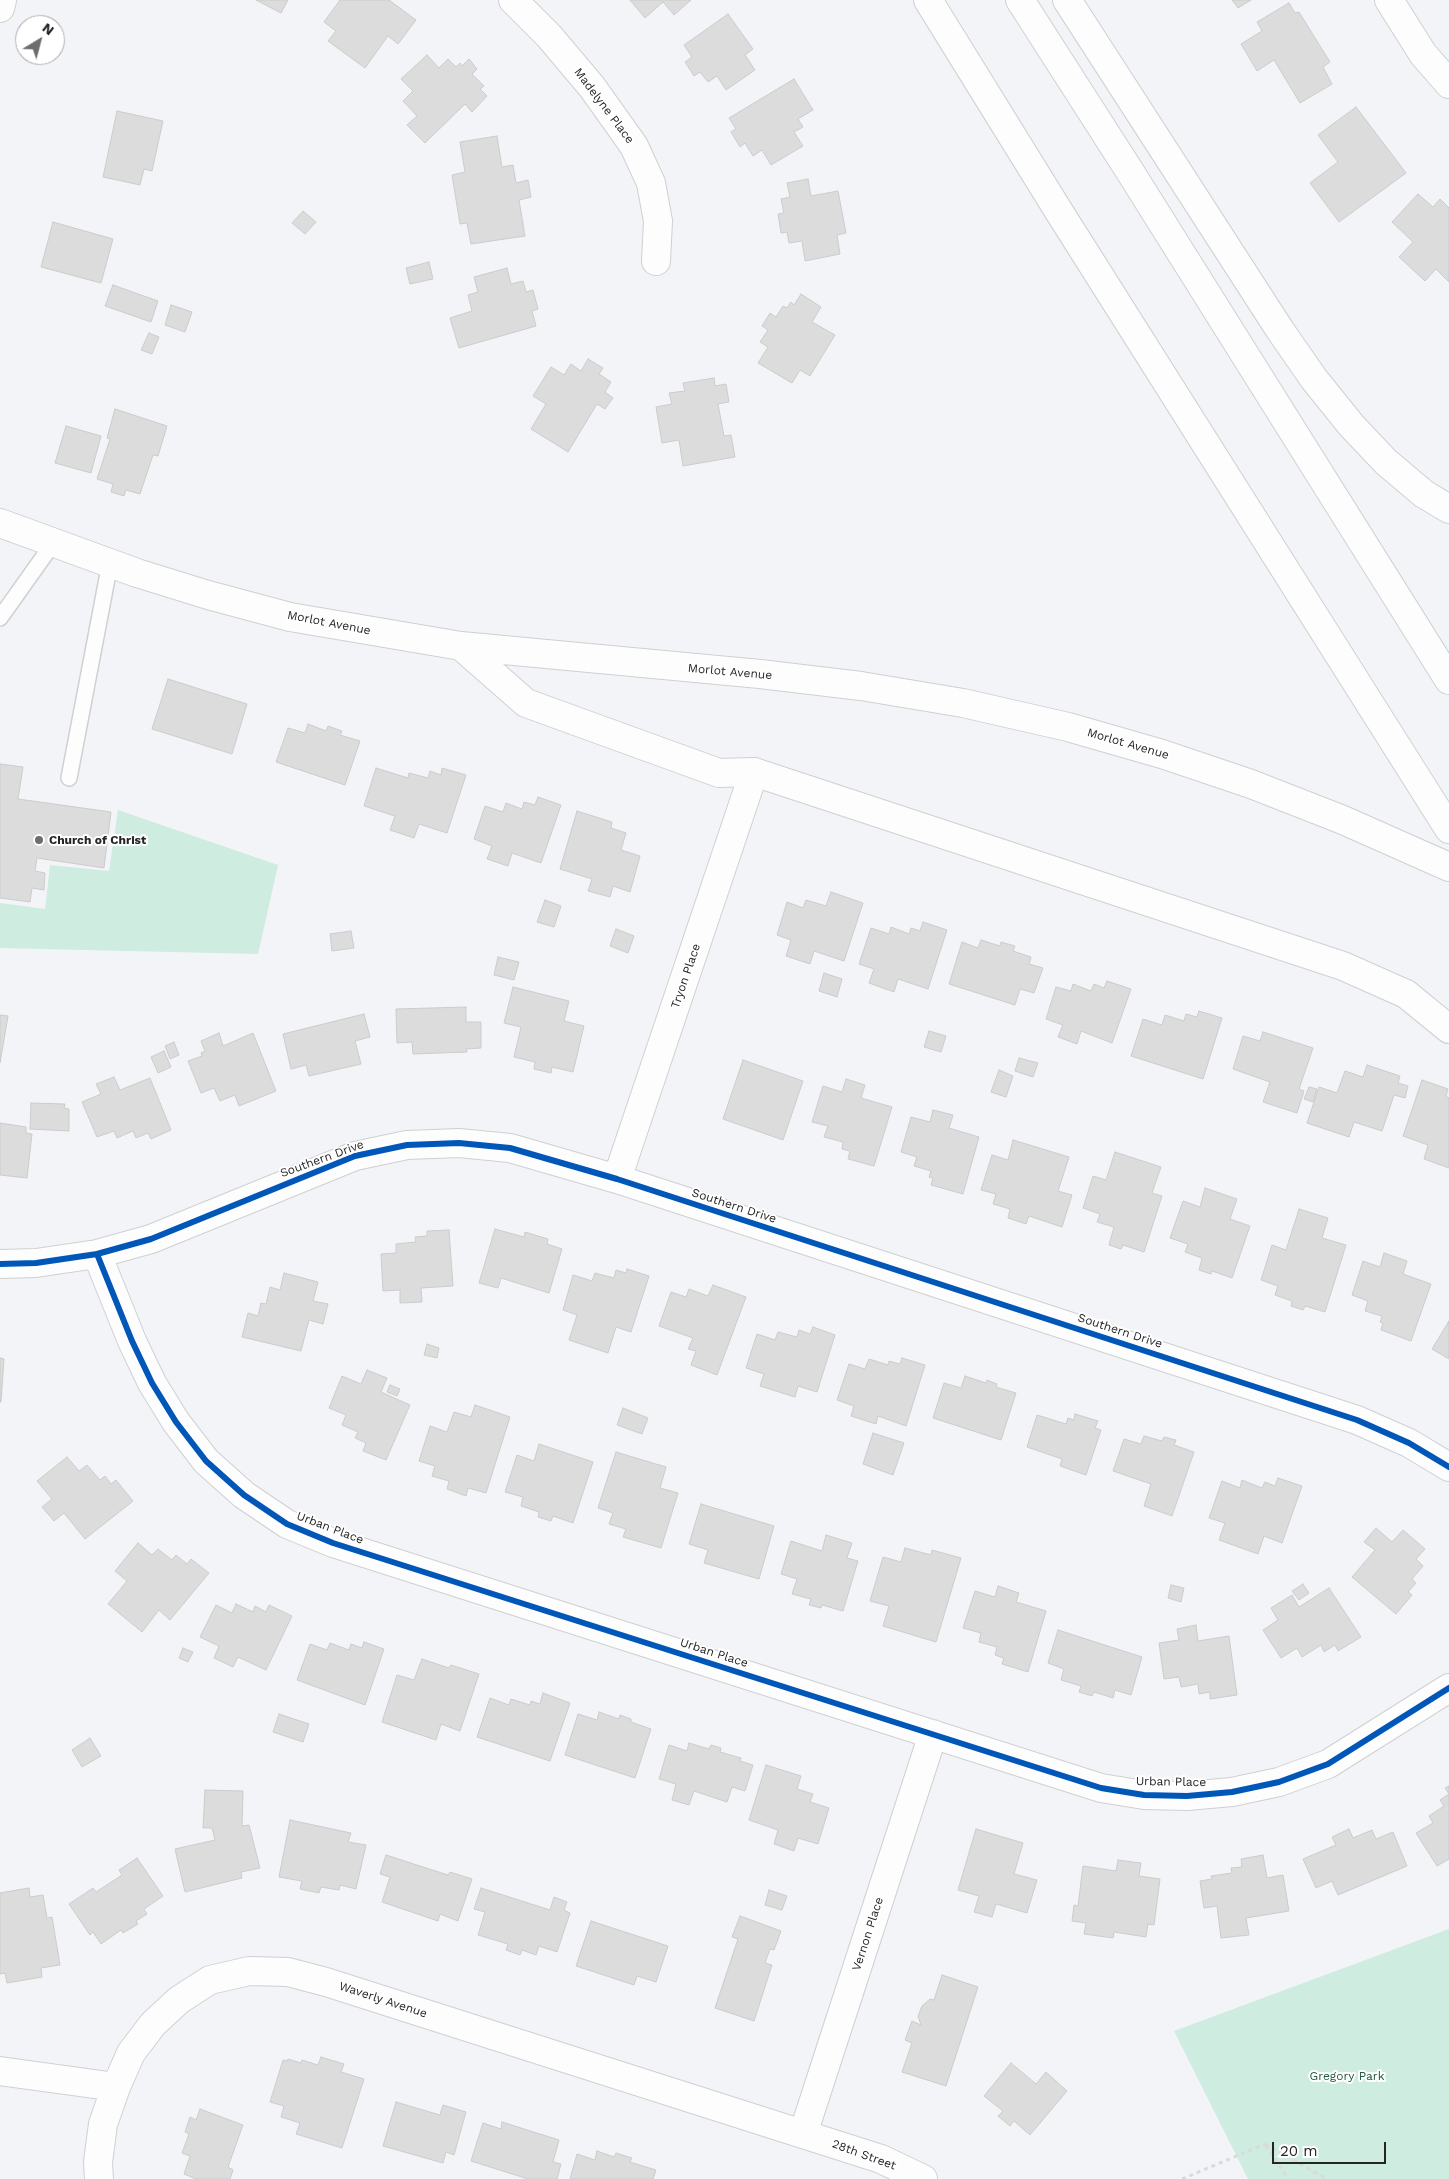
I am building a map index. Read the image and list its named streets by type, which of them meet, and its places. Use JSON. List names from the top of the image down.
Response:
{
  "streets": {
    "main road": [
      "Madelyne Place",
      "Morlot Avenue",
      "Tryon Place",
      "Southern Drive",
      "Urban Place",
      "Vernon Place",
      "Waverly Avenue",
      "28th Street"
    ]
  },
  "crossings": [
    ["Tryon Place", "Southern Drive"],
    ["Southern Drive", "Urban Place"],
    ["Urban Place", "Vernon Place"],
    ["Vernon Place", "Waverly Avenue"],
    ["Vernon Place", "28th Street"],
    ["Waverly Avenue", "28th Street"]
  ],
  "parks": ["Gregory Park"],
  "places": ["Church of Christ"],
  "scale_bar": "20 m",
  "north": "top right"
}
